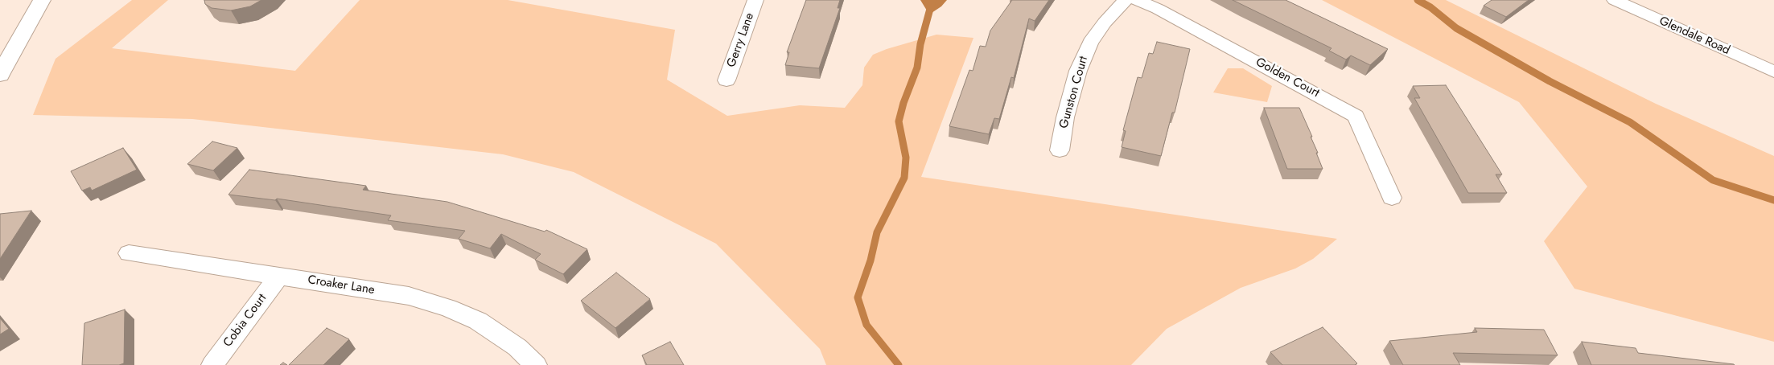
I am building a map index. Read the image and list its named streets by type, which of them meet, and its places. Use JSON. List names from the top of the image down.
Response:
{
  "streets": {
    "street": [
      "Glendale Road",
      "Gerry Lane",
      "Golden Court",
      "Gunston Court",
      "Croaker Lane",
      "Cobia Court"
    ]
  },
  "crossings": [
    ["Croaker Lane", "Cobia Court"]
  ]
}
